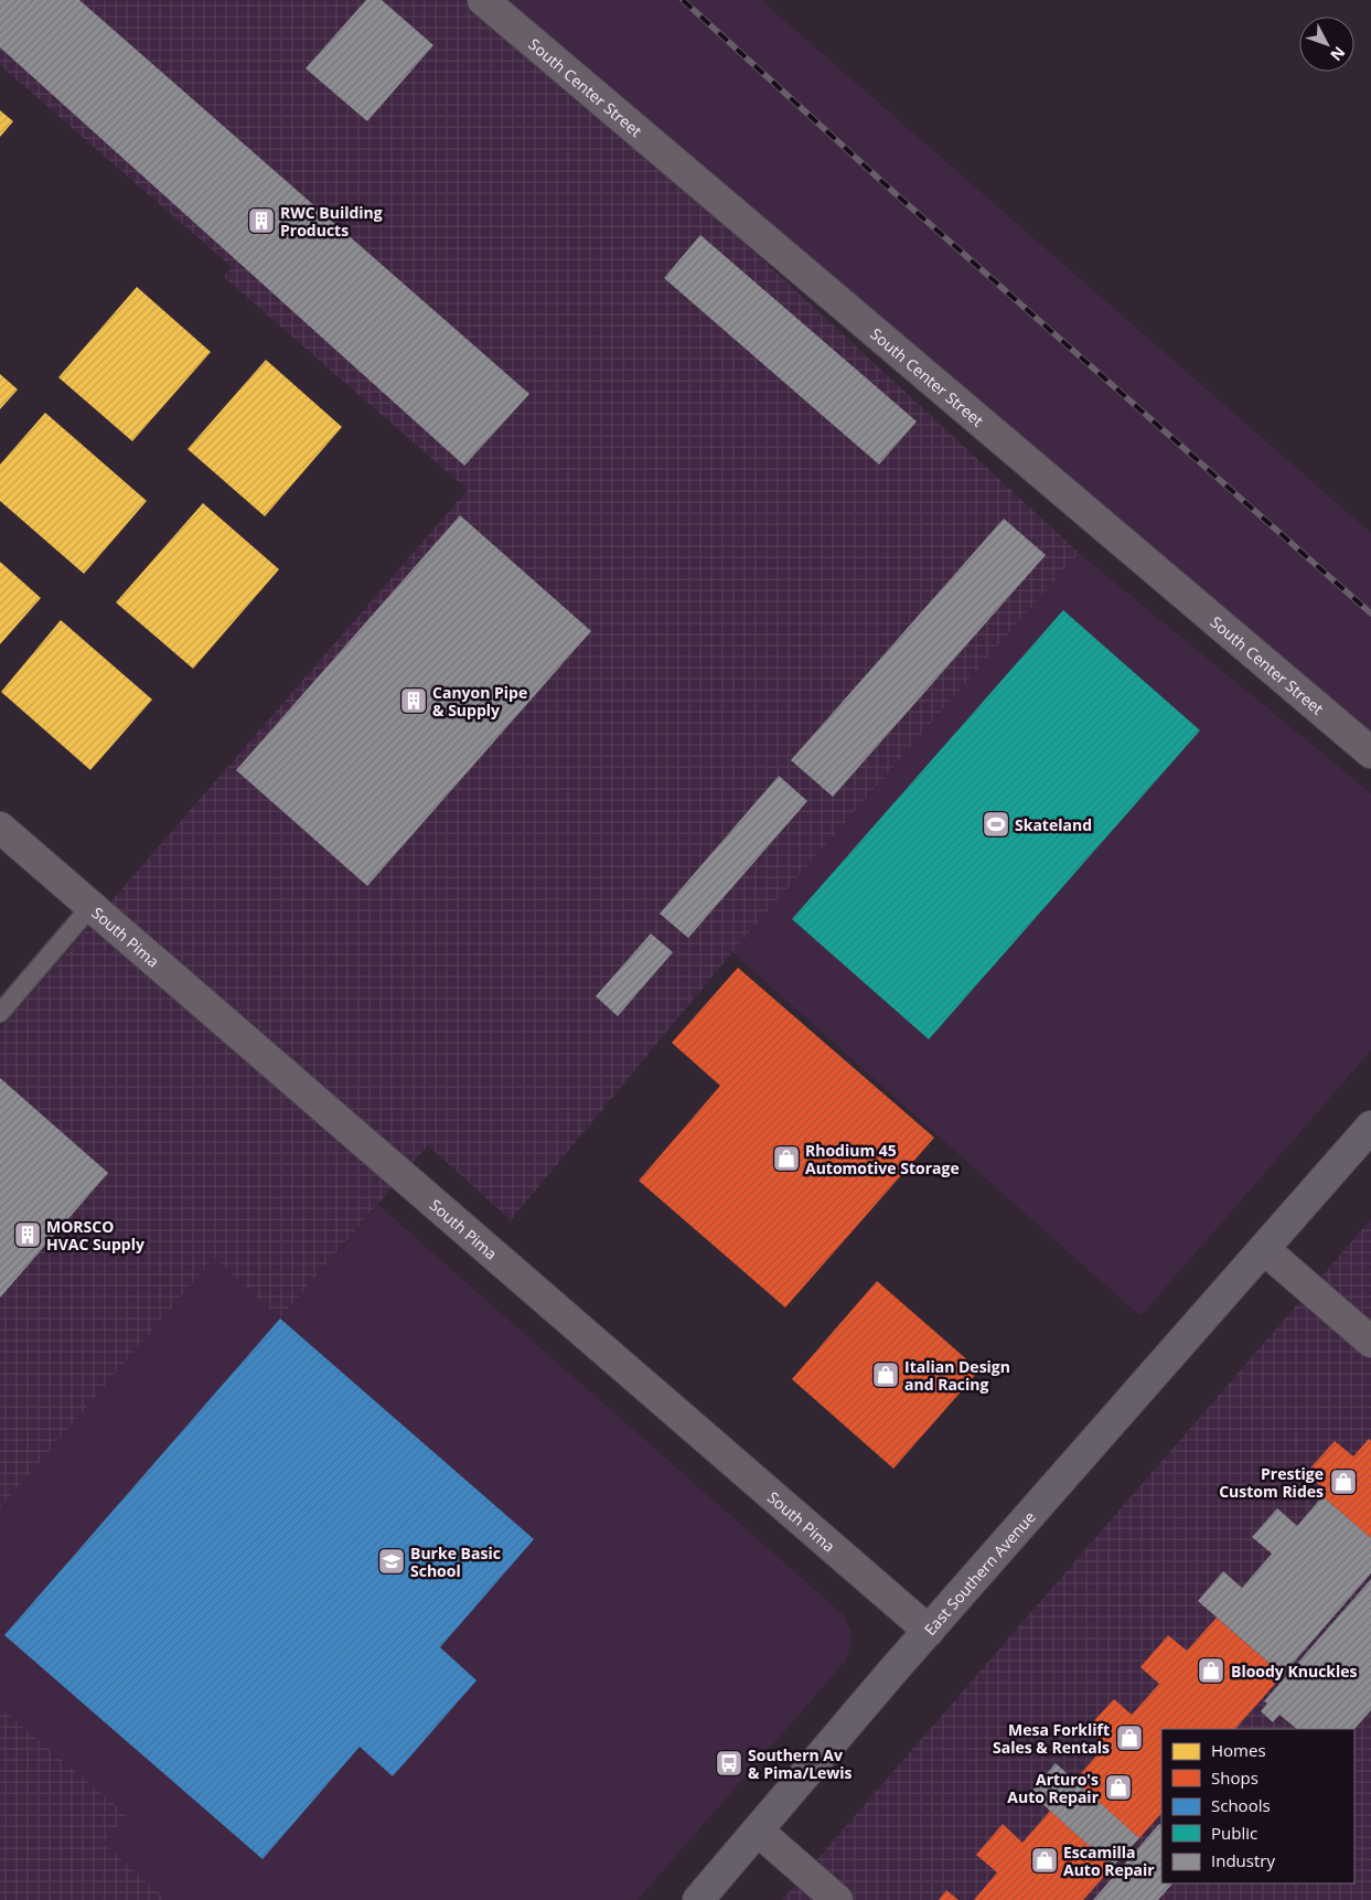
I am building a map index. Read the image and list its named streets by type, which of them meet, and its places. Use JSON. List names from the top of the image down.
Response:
{
  "streets": {
    "main road": ["East Southern Avenue"],
    "street": ["South Center Street", "South Pima"]
  },
  "crossings": [
    ["South Pima", "East Southern Avenue"]
  ],
  "places": {
    "building": ["RWC Building Products", "Canyon Pipe & Supply", "MORSCO HVAC Supply"],
    "sports": ["Skateland"],
    "shop": [
      "Rhodium 45 Automotive Storage",
      "Italian Design and Racing",
      "Prestige Custom Rides",
      "Bloody Knuckles",
      "Mesa Forklift Sales & Rentals",
      "Arturo's Auto Repair",
      "Escamilla Auto Repair"
    ],
    "school or university": ["Burke Basic School"],
    "bus stop": ["Southern Av & Pima/Lewis"]
  },
  "legend": [
    "Homes",
    "Shops",
    "Schools",
    "Public",
    "Industry"
  ],
  "north": "bottom right"
}
